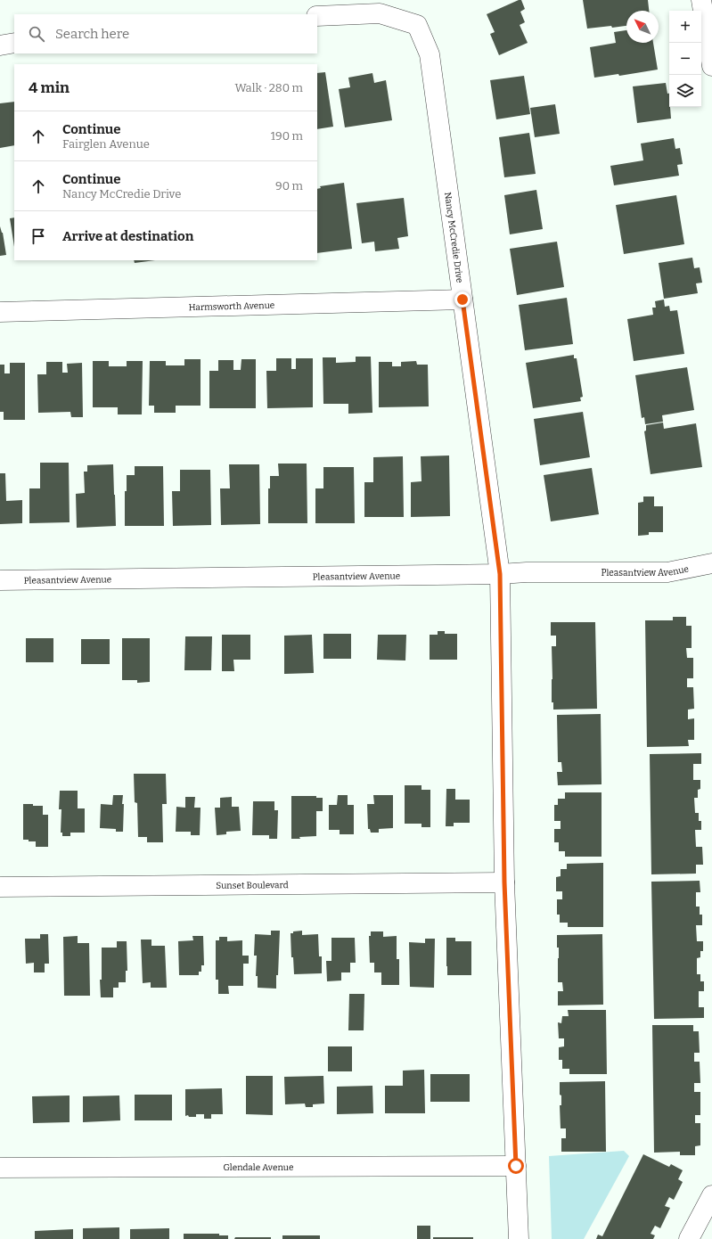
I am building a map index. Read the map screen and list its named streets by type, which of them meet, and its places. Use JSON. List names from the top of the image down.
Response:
{
  "streets": {
    "street": [
      "Nancy McCredie Drive",
      "Harmsworth Avenue",
      "Pleasantview Avenue",
      "Sunset Boulevard",
      "Glendale Avenue"
    ]
  },
  "crossings": [
    ["Nancy McCredie Drive", "Harmsworth Avenue"],
    ["Nancy McCredie Drive", "Pleasantview Avenue"],
    ["Nancy McCredie Drive", "Sunset Boulevard"],
    ["Nancy McCredie Drive", "Glendale Avenue"]
  ],
  "north": "top left",
  "page": {
    "map_buttons": ["+", "−"],
    "search": "Search here",
    "heading": ["4 min", "Walk · 280 m"],
    "list": [
      ["Continue", "Fairglen Avenue", "190 m"],
      ["Continue", "Nancy McCredie Drive", "90 m"],
      "Arrive at destination"
    ]
  }
}
